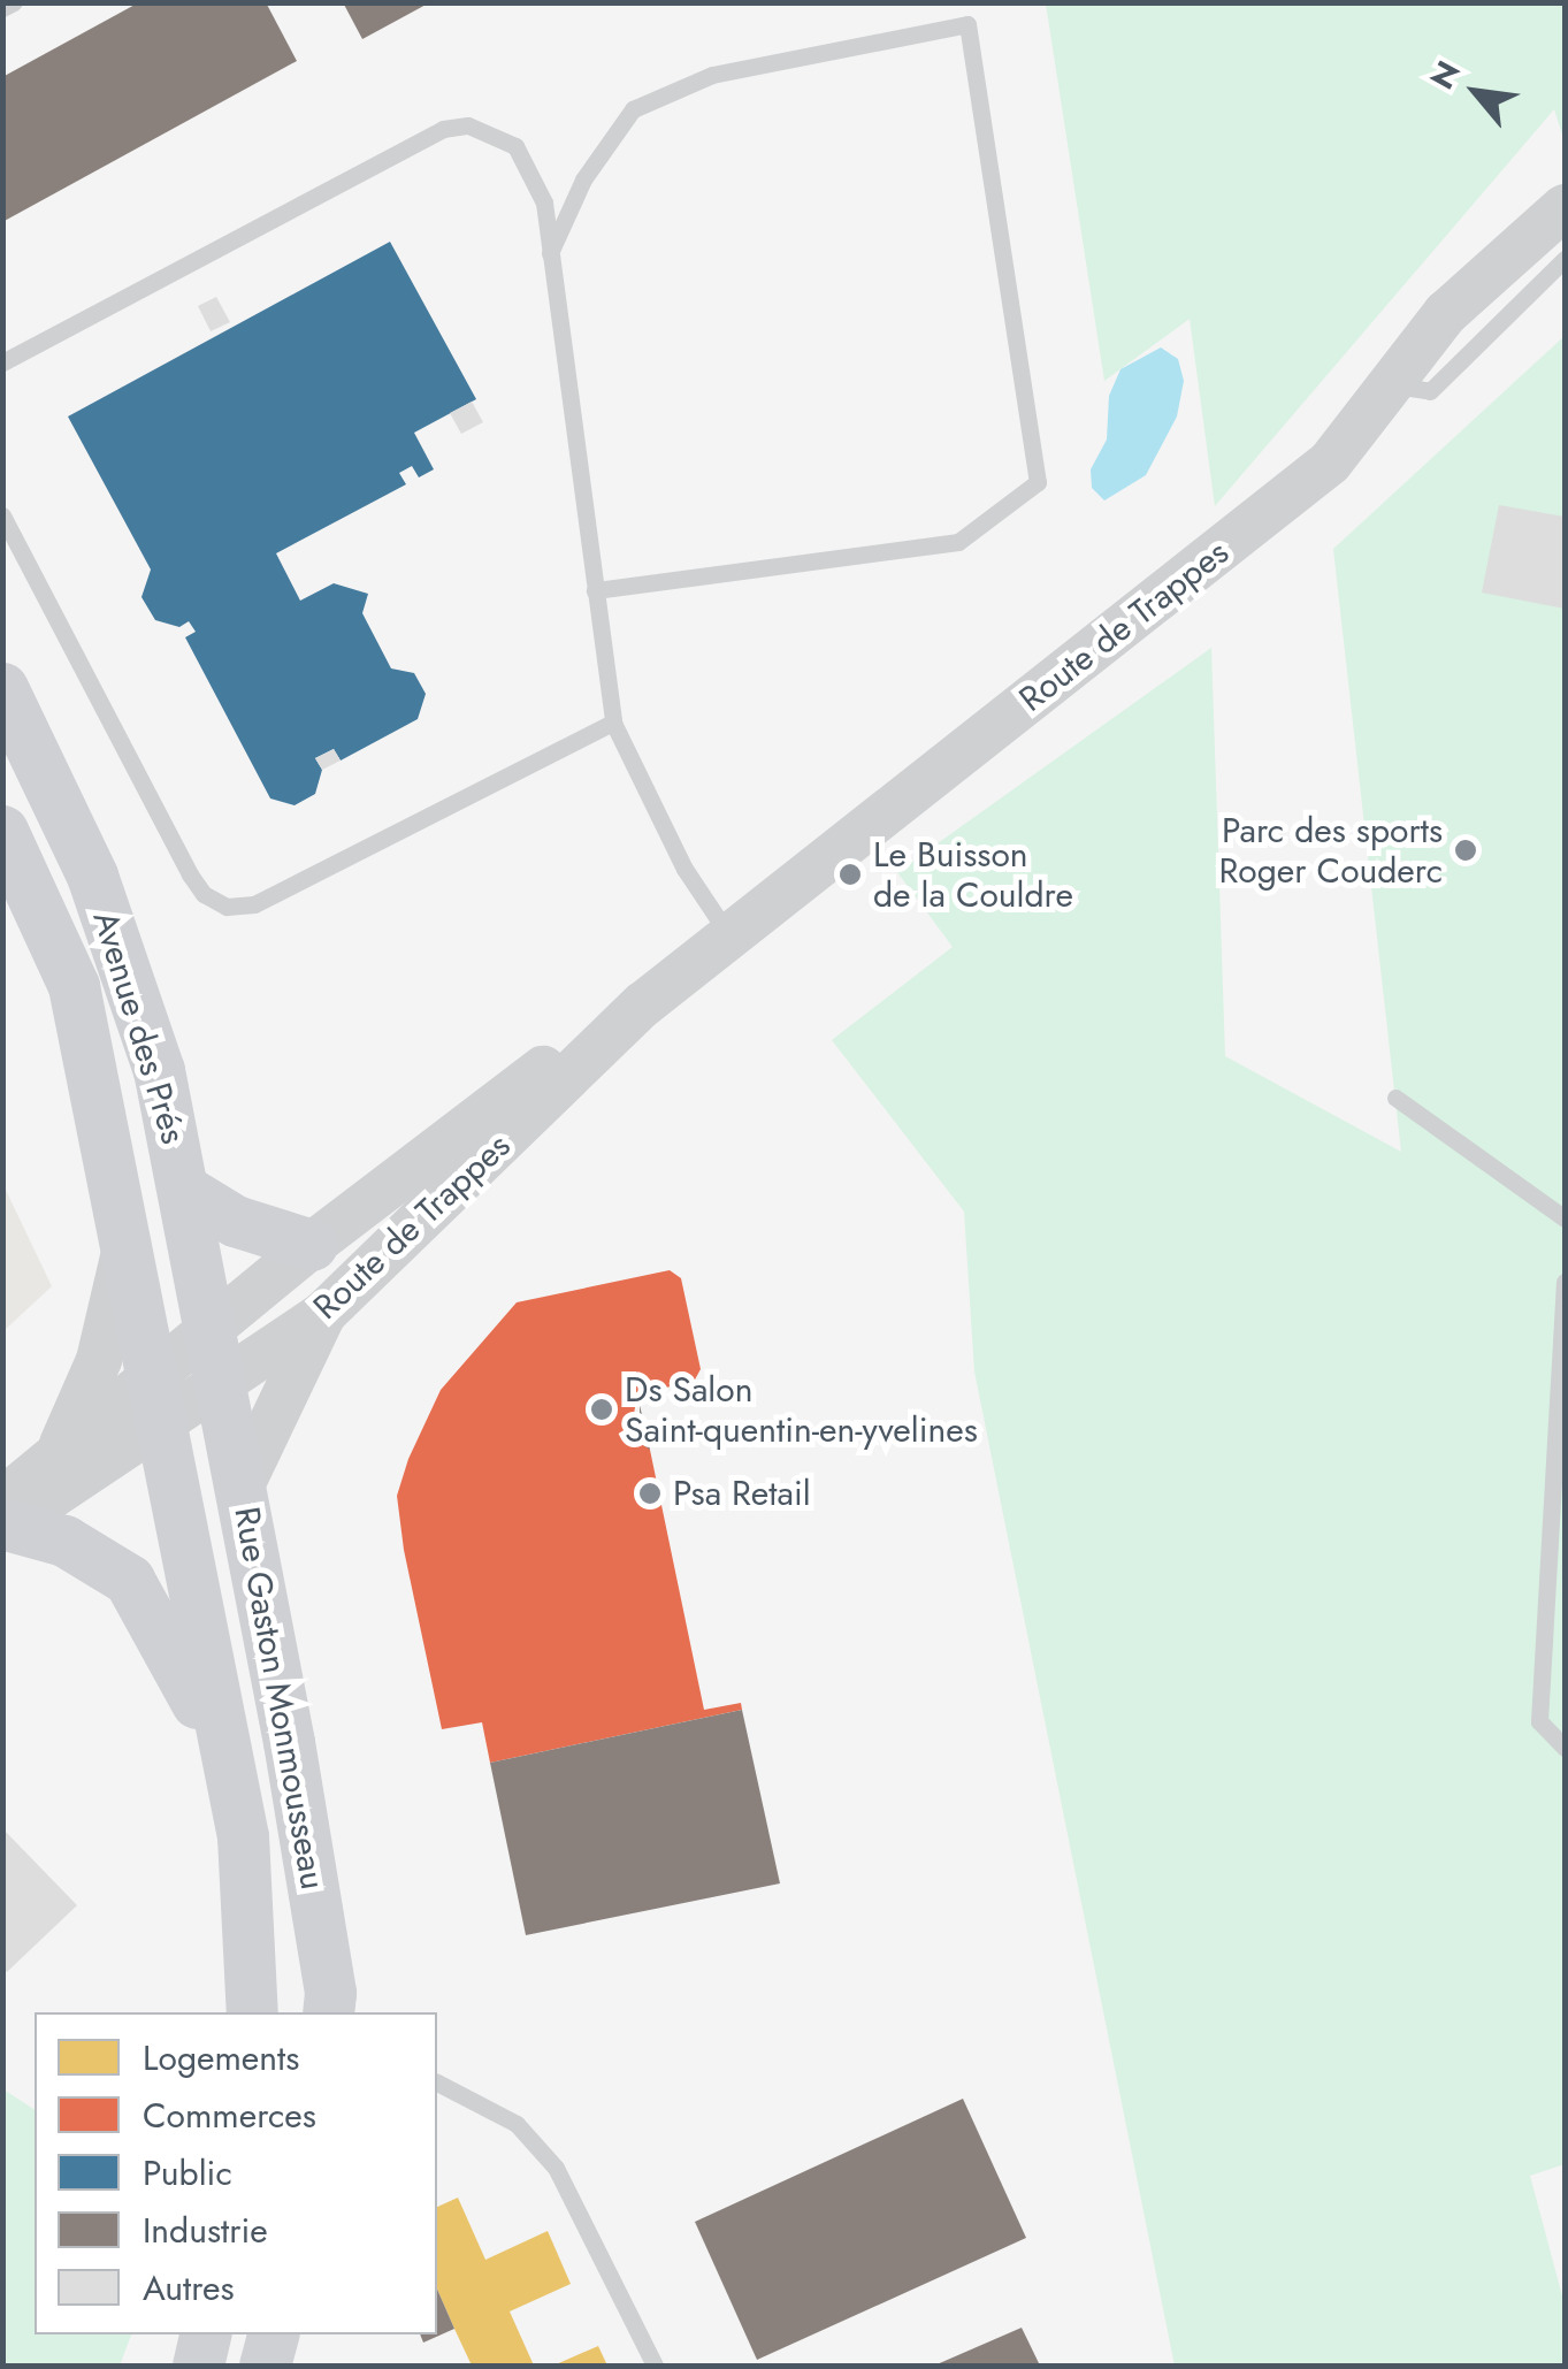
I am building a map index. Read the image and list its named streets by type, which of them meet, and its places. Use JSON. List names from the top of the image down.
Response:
{
  "streets": {
    "main road": ["Avenue des Prés", "Rue Gaston Monmousseau"],
    "street": ["Route de Trappes"]
  },
  "crossings": [
    ["Route de Trappes", "Avenue des Prés"],
    ["Route de Trappes", "Rue Gaston Monmousseau"],
    ["Avenue des Prés", "Rue Gaston Monmousseau"]
  ],
  "places": [
    "Parc des sports Roger Couderc",
    "Le Buisson de la Couldre",
    "Ds Salon Saint-quentin-en-yvelines",
    "Psa Retail"
  ],
  "legend": [
    "Logements",
    "Commerces",
    "Public",
    "Industrie",
    "Autres"
  ],
  "north": "top left"
}
